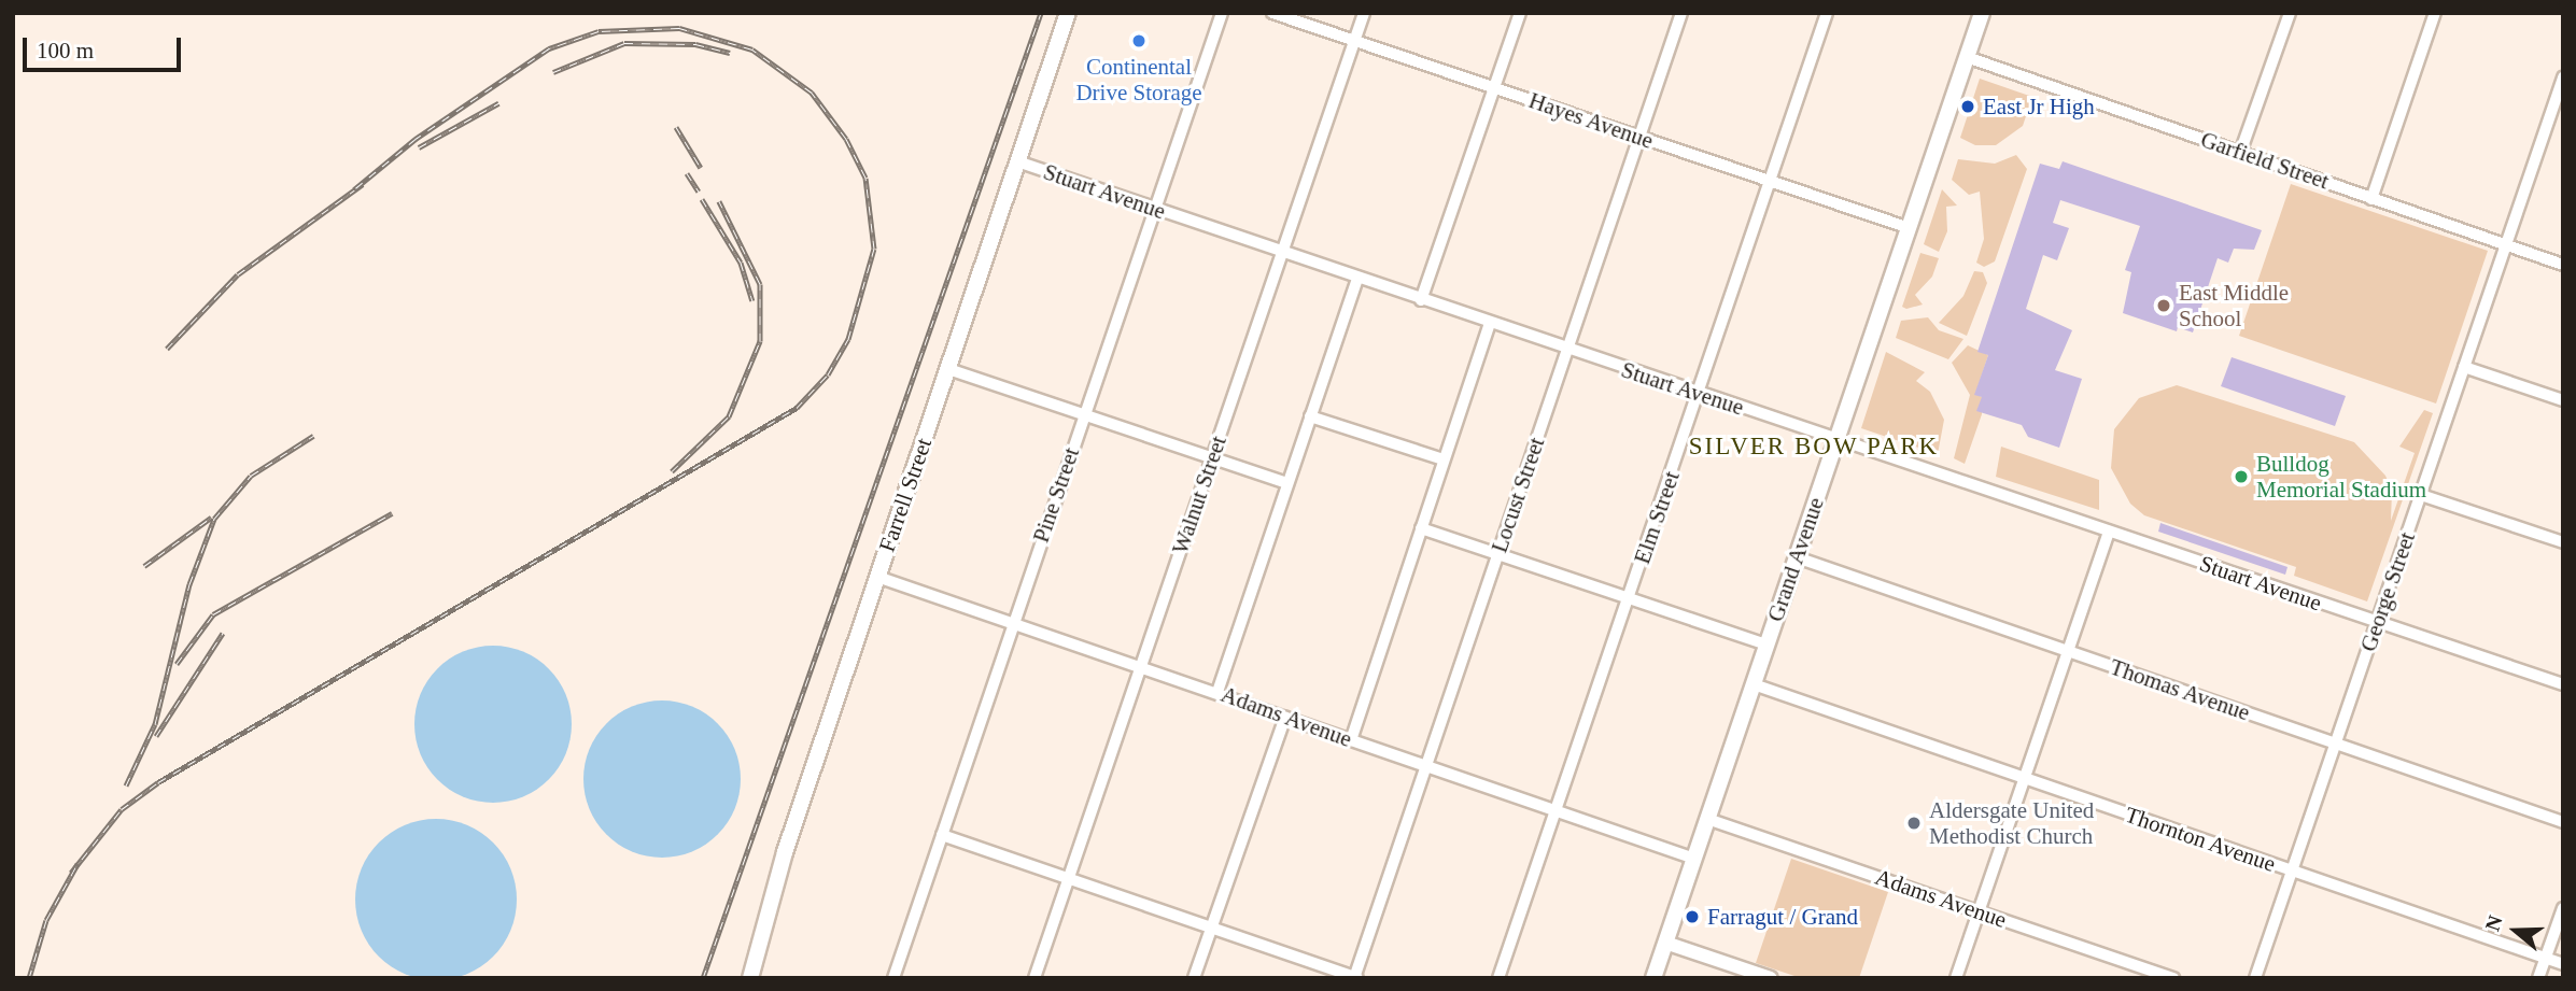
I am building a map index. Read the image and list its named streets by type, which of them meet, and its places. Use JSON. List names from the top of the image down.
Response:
{
  "streets": {
    "main road": ["Farrell Street", "Grand Avenue"],
    "street": [
      "Hayes Avenue",
      "Garfield Street",
      "Stuart Avenue",
      "Pine Street",
      "Walnut Street",
      "Locust Street",
      "Elm Street",
      "George Street",
      "Thomas Avenue",
      "Adams Avenue",
      "Thornton Avenue"
    ]
  },
  "crossings": [
    ["Hayes Avenue", "Walnut Street"],
    ["Hayes Avenue", "Locust Street"],
    ["Hayes Avenue", "Elm Street"],
    ["Hayes Avenue", "Grand Avenue"],
    ["Garfield Street", "Grand Avenue"],
    ["Garfield Street", "George Street"],
    ["Stuart Avenue", "Farrell Street"],
    ["Stuart Avenue", "Pine Street"],
    ["Stuart Avenue", "Walnut Street"],
    ["Stuart Avenue", "Locust Street"],
    ["Stuart Avenue", "Elm Street"],
    ["Stuart Avenue", "Grand Avenue"],
    ["Stuart Avenue", "George Street"],
    ["Farrell Street", "Adams Avenue"],
    ["Pine Street", "Adams Avenue"],
    ["Walnut Street", "Adams Avenue"],
    ["Locust Street", "Adams Avenue"],
    ["Elm Street", "Adams Avenue"],
    ["Grand Avenue", "Thomas Avenue"],
    ["Grand Avenue", "Adams Avenue"],
    ["Grand Avenue", "Thornton Avenue"],
    ["George Street", "Thomas Avenue"],
    ["George Street", "Thornton Avenue"]
  ],
  "districts": ["SILVER BOW PARK"],
  "places": [
    "Continental Drive Storage",
    "East Jr High",
    "East Middle School",
    "Bulldog Memorial Stadium",
    "Aldersgate United Methodist Church",
    "Farragut / Grand"
  ],
  "scale_bar": "100 m",
  "north": "left"
}
